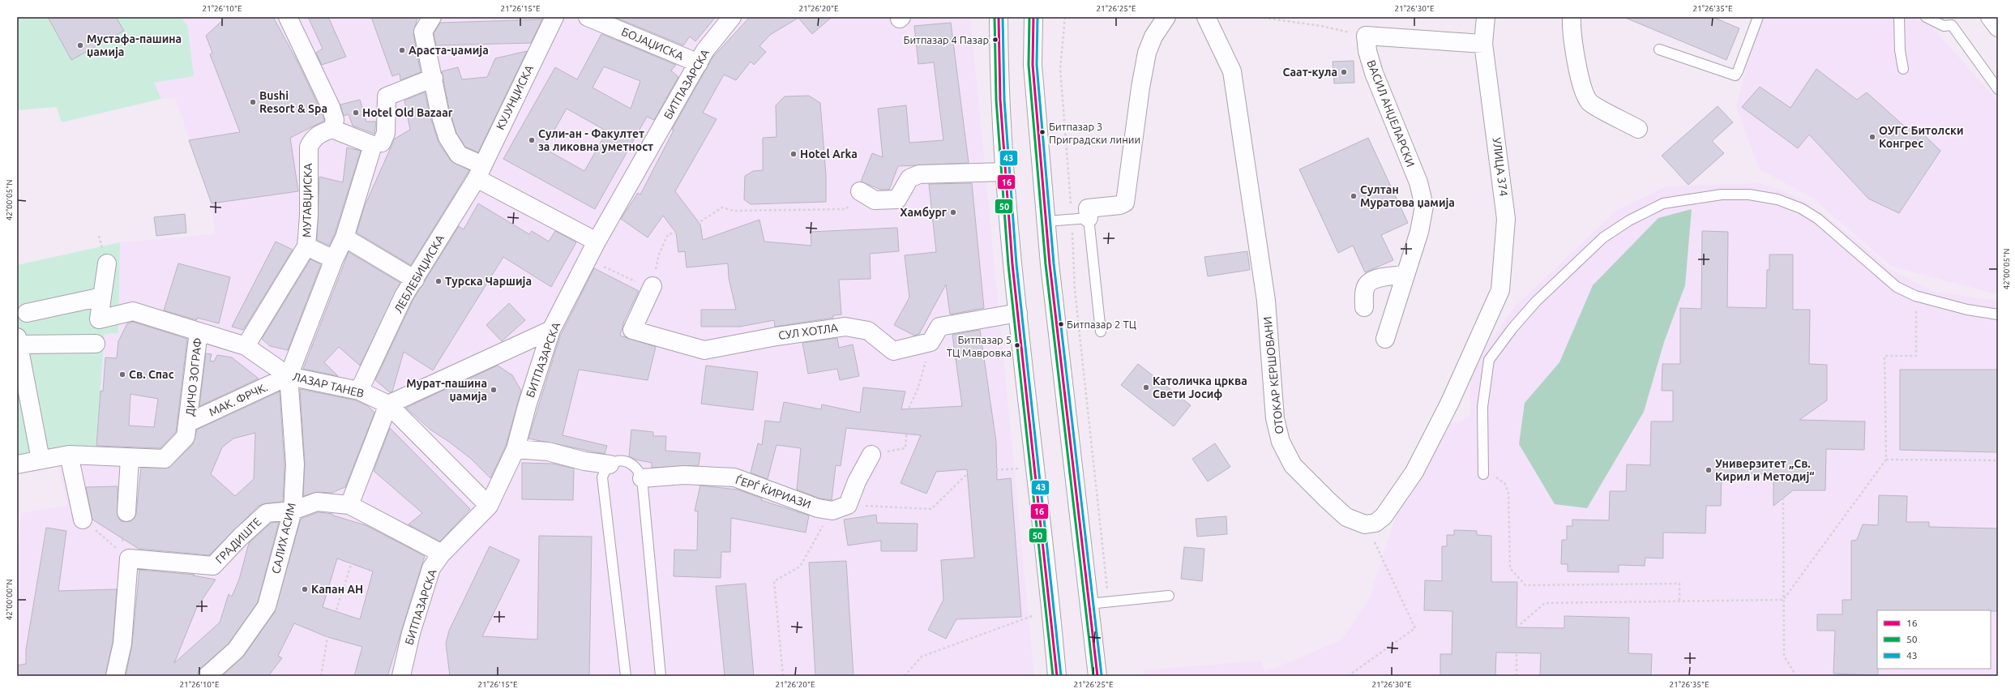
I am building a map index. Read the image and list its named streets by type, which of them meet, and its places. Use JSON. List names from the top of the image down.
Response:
{
  "streets": {
    "street": [
      "БОЈАЏИСКА",
      "БИТПАЗАРСКА",
      "КУЈУНЏИСКА",
      "ВАСИЛ АНЏЕЛАРСКИ",
      "УЛИЦА 374",
      "МУТАВЏИСКА",
      "ЛЕБЛЕБИЏИСКА",
      "СУЛ ХОТЛА",
      "ОТОКАР КЕРШОВАНИ",
      "ДИЧО ЗОГРАФ",
      "ЛАЗАР ТАНЕВ",
      "МАК. ФРЧК.",
      "ЃЕРЃ ЌИРИАЗИ",
      "САЛИХ АСИМ",
      "ГРАДИШТЕ"
    ]
  },
  "crossings": [
    ["БОЈАЏИСКА", "БИТПАЗАРСКА"],
    ["БИТПАЗАРСКА", "ЛАЗАР ТАНЕВ"],
    ["БИТПАЗАРСКА", "ГРАДИШТЕ"],
    ["КУЈУНЏИСКА", "ЛЕБЛЕБИЏИСКА"],
    ["УЛИЦА 374", "ОТОКАР КЕРШОВАНИ"],
    ["МУТАВЏИСКА", "ЛАЗАР ТАНЕВ"],
    ["ЛЕБЛЕБИЏИСКА", "ЛАЗАР ТАНЕВ"],
    ["ДИЧО ЗОГРАФ", "ЛАЗАР ТАНЕВ"],
    ["ДИЧО ЗОГРАФ", "МАК. ФРЧК."],
    ["ЛАЗАР ТАНЕВ", "МАК. ФРЧК."],
    ["ЛАЗАР ТАНЕВ", "САЛИХ АСИМ"],
    ["МАК. ФРЧК.", "САЛИХ АСИМ"],
    ["САЛИХ АСИМ", "ГРАДИШТЕ"]
  ],
  "places": [
    "Битпазар 4 Пазар",
    "Мустафа-пашина џамија",
    "Араста-џамија",
    "Саат-кула",
    "Bushi Resort & Spa",
    "Hotel Old Bazaar",
    "Битпазар 3 Приградски линии",
    "ОУГС Битолски Конгрес",
    "Сули-ан - Факултет за ликовна уметност",
    "Hotel Arka",
    "Султан Муратова џамија",
    "Хамбург",
    "Турска Чаршија",
    "Битпазар 2 ТЦ",
    "Битпазар 5 ТЦ Мавровка",
    "Св. Спас",
    "Католичка црква Свети Јосиф",
    "Мурат-пашина џамија",
    "Универзитет „Св. Кирил и Методиј“",
    "Капан АН"
  ],
  "lines": ["transit line 16", "transit line 50", "transit line 43"],
  "legend": ["16", "50", "43"],
  "coordinates": [
    "21°26'10\"E",
    "21°26'15\"E",
    "21°26'20\"E",
    "21°26'25\"E",
    "21°26'30\"E",
    "21°26'35\"E",
    "42°00'05\"N",
    "42°00'00\"N"
  ]
}
